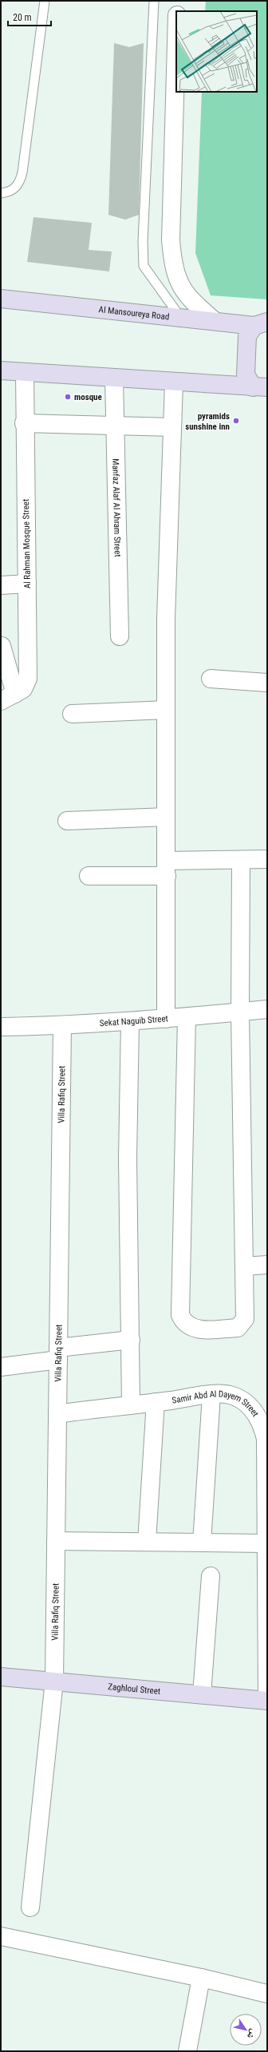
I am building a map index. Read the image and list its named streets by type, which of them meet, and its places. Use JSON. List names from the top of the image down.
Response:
{
  "streets": {
    "main road": ["Al Mansoureya Road", "Zaghloul Street"],
    "street": [
      "Manfaz Alaf Al Ahram Street",
      "Al Rahman Mosque Street",
      "Sekat Naguib Street",
      "Villa Rafiq Street",
      "Samir Abd Al Dayem Street"
    ]
  },
  "crossings": [
    ["Sekat Naguib Street", "Villa Rafiq Street"],
    ["Villa Rafiq Street", "Samir Abd Al Dayem Street"],
    ["Villa Rafiq Street", "Zaghloul Street"],
    ["Samir Abd Al Dayem Street", "Zaghloul Street"]
  ],
  "places": ["mosque", "pyramids sunshine inn"],
  "scale_bar": "20 m",
  "north": "bottom right"
}
